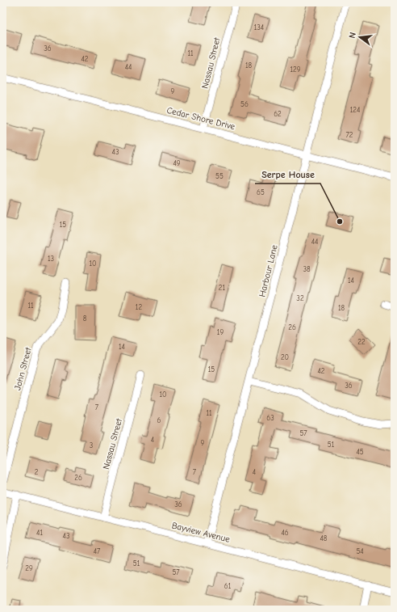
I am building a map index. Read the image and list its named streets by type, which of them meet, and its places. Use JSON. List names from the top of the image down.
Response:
{
  "streets": {
    "street": [
      "Nassau Street",
      "Cedar Shore Drive",
      "Harbour Lane",
      "John Street",
      "Bayview Avenue"
    ]
  },
  "crossings": [
    ["Nassau Street", "Cedar Shore Drive"],
    ["Nassau Street", "Bayview Avenue"],
    ["Cedar Shore Drive", "Harbour Lane"],
    ["Harbour Lane", "Bayview Avenue"]
  ],
  "places": ["Serpe House"],
  "house_numbers": [
    "134",
    "36",
    "11",
    "42",
    "18",
    "44",
    "129",
    "9",
    "56",
    "124",
    "62",
    "72",
    "43",
    "49",
    "55",
    "65",
    "15",
    "44",
    "13",
    "10",
    "38",
    "14",
    "21",
    "32",
    "11",
    "12",
    "18",
    "8",
    "26",
    "19",
    "22",
    "14",
    "20",
    "15",
    "42",
    "36",
    "10",
    "7",
    "11",
    "63",
    "6",
    "57",
    "4",
    "9",
    "51",
    "3",
    "45",
    "2",
    "7",
    "4",
    "26",
    "36",
    "41",
    "46",
    "43",
    "48",
    "47",
    "54",
    "51",
    "29",
    "57",
    "61"
  ],
  "north": "left"
}
